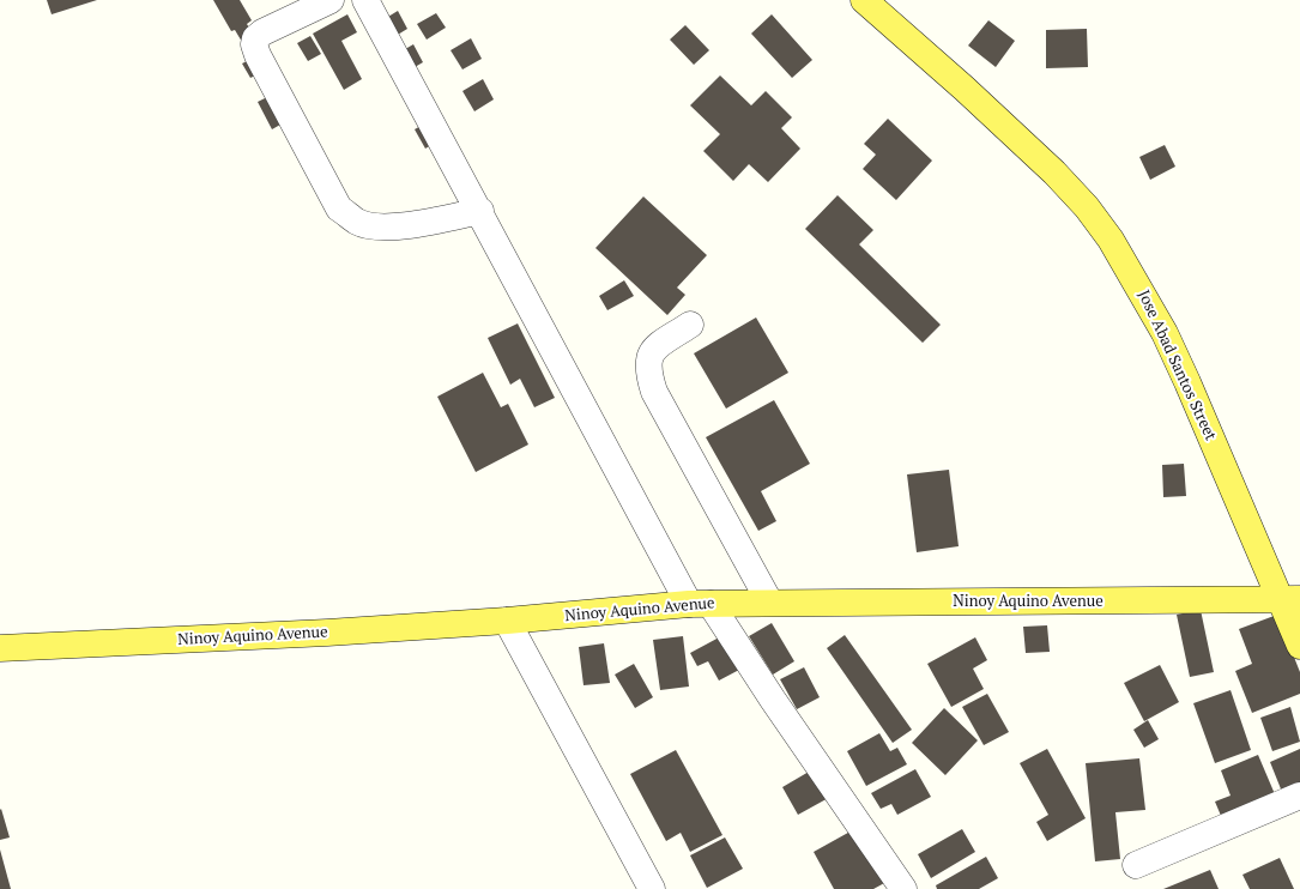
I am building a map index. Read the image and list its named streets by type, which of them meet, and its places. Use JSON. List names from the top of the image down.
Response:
{
  "streets": {
    "main road": ["Jose Abad Santos Street", "Ninoy Aquino Avenue"]
  },
  "crossings": [
    ["Jose Abad Santos Street", "Ninoy Aquino Avenue"]
  ]
}
